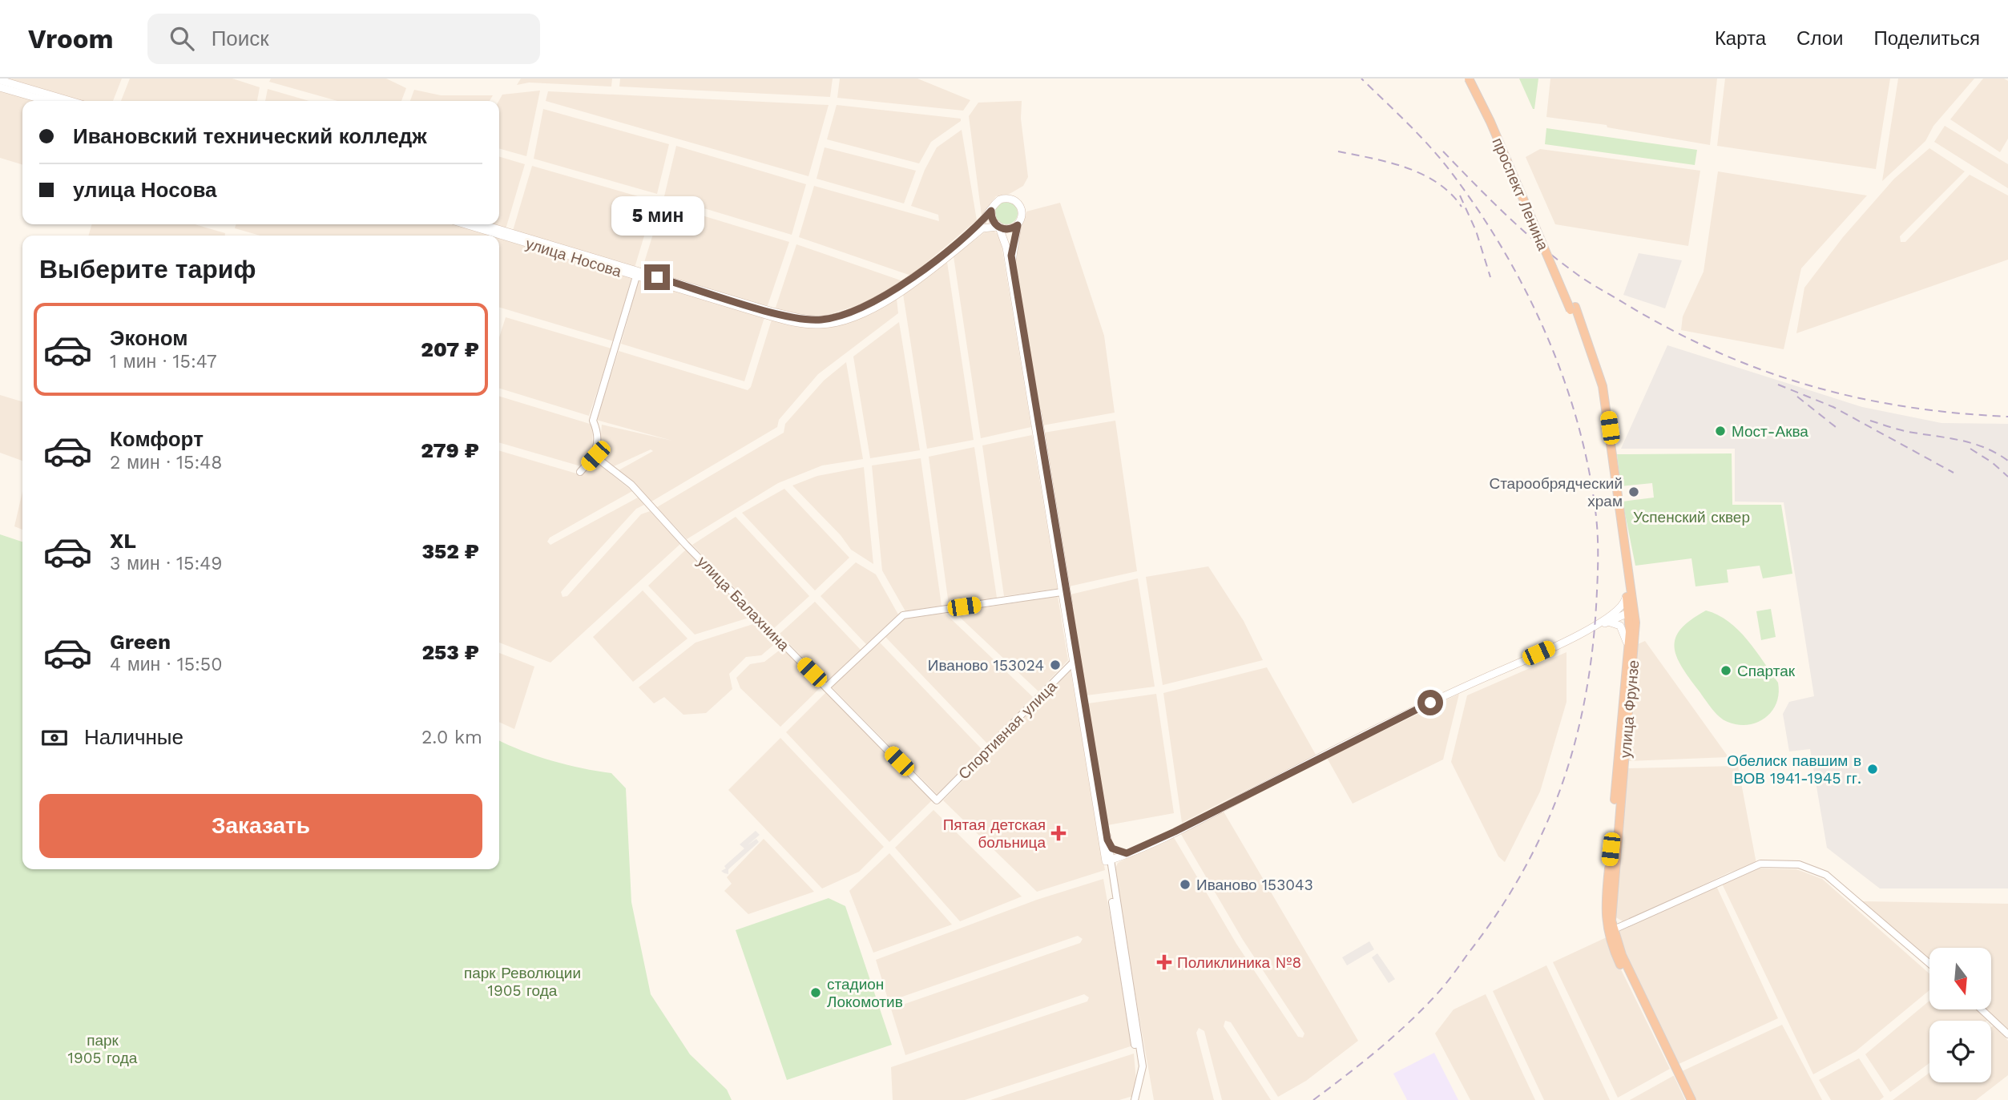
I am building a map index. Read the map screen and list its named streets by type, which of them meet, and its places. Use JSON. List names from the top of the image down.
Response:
{
  "streets": {
    "highway": ["проспект Ленина", "улица Фрунзе"],
    "main road": ["улица Носова"],
    "street": ["улица Балахнина", "Спортивная улица"]
  },
  "crossings": [
    ["проспект Ленина", "улица Фрунзе"],
    ["улица Балахнина", "Спортивная улица"]
  ],
  "parks": ["Успенский сквер", "парк Революции 1905 года", "парк 1905 года"],
  "places": {
    "other": [
      "Мост-Аква",
      "Старообрядческий храм",
      "Иваново 153024",
      "Спартак",
      "Обелиск павшим в ВОВ 1941-1945 гг.",
      "Иваново 153043",
      "стадион Локомотив"
    ],
    "health": ["Пятая детская больница", "Поликлиника №8"]
  },
  "north": "bottom",
  "page": {
    "header": "Vroom",
    "search": "Поиск",
    "nav": ["Карта", "Слои", "Поделиться"],
    "banner": ["Ивановский технический колледж", "улица Носова"],
    "bubble": "5 мин",
    "heading": "Выберите тариф",
    "list": [
      {
        "name": "Эконом",
        "note": "1 мин · 15:47",
        "value": "207 ₽"
      },
      {
        "name": "Комфорт",
        "note": "2 мин · 15:48",
        "value": "279 ₽"
      },
      {
        "name": "XL",
        "note": "3 мин · 15:49",
        "value": "352 ₽"
      },
      {
        "name": "Green",
        "note": "4 мин · 15:50",
        "value": "253 ₽"
      }
    ],
    "pay": ["Наличные", "2.0 km"],
    "buttons": "Заказать"
  }
}
